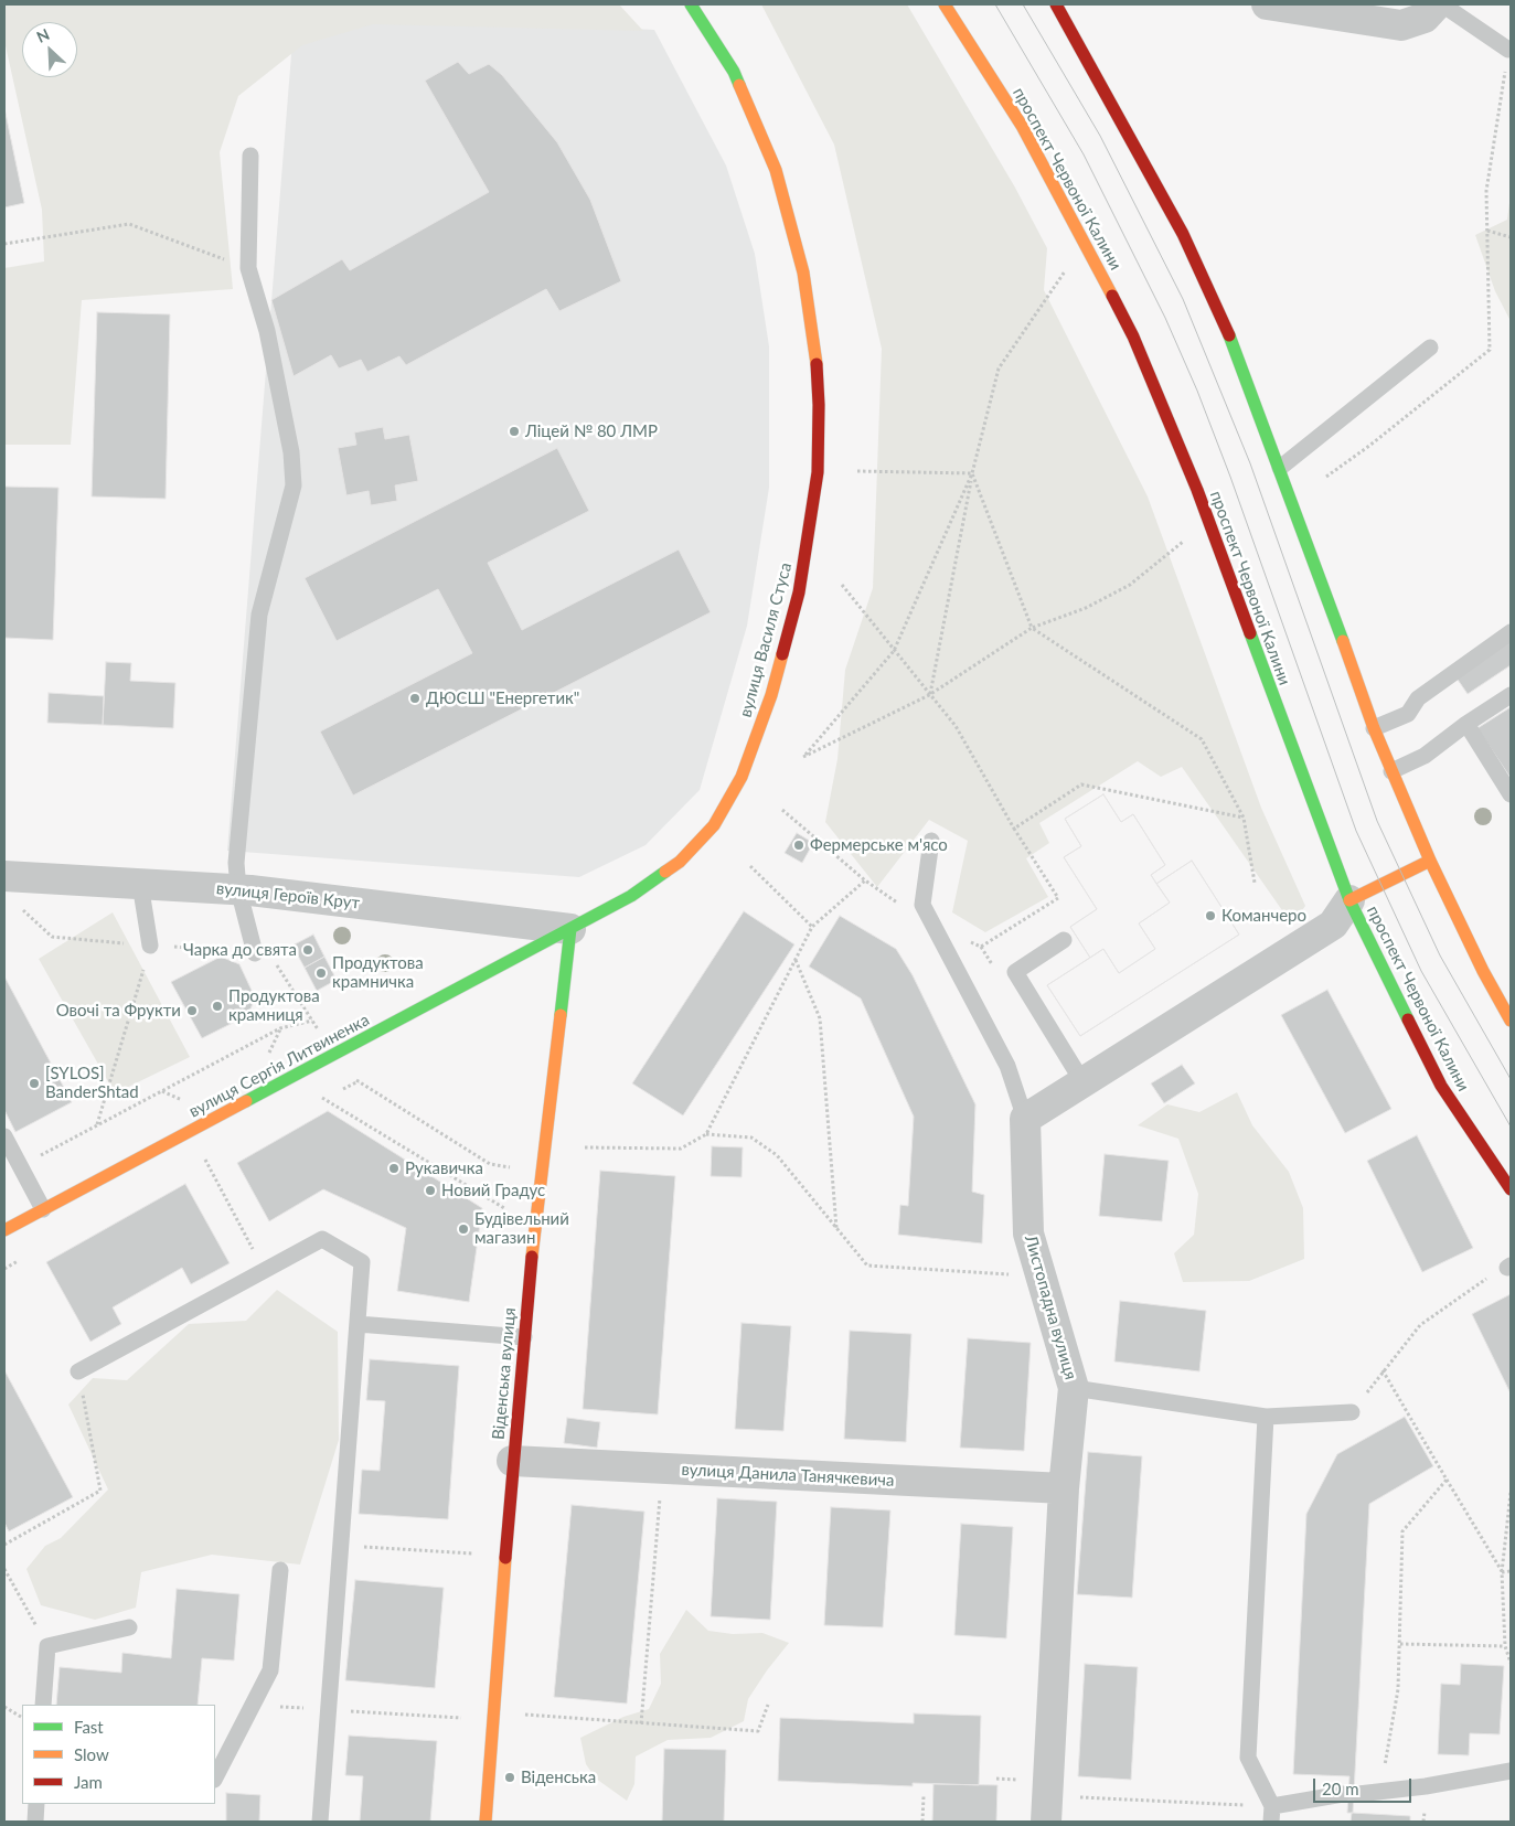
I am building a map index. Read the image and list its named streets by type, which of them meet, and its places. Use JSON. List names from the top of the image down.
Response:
{
  "streets": {
    "street": [
      "проспект Червоної Калини",
      "вулиця Василя Стуса",
      "вулиця Героїв Крут",
      "вулиця Сергія Литвиненка",
      "Листопадна вулиця",
      "Віденська вулиця",
      "вулиця Данила Танячкевича"
    ]
  },
  "crossings": [
    ["вулиця Василя Стуса", "вулиця Героїв Крут"],
    ["вулиця Василя Стуса", "вулиця Сергія Литвиненка"],
    ["вулиця Василя Стуса", "Віденська вулиця"],
    ["вулиця Героїв Крут", "вулиця Сергія Литвиненка"],
    ["вулиця Героїв Крут", "Віденська вулиця"],
    ["вулиця Сергія Литвиненка", "Віденська вулиця"],
    ["Листопадна вулиця", "вулиця Данила Танячкевича"],
    ["Віденська вулиця", "вулиця Данила Танячкевича"]
  ],
  "places": [
    "Ліцей № 80 ЛМР",
    "ДЮСШ \"Енергетик\"",
    "Фермерське м'ясо",
    "Команчеро",
    "Чарка до свята",
    "Продуктова крамничка",
    "Продуктова крамниця",
    "Овочі та Фрукти",
    "[SYLOS] BanderShtad",
    "Рукавичка",
    "Новий Градус",
    "Будівельний магазин",
    "Віденська"
  ],
  "legend": ["Fast", "Slow", "Jam"],
  "scale_bar": "20 m",
  "north": "top left"
}
